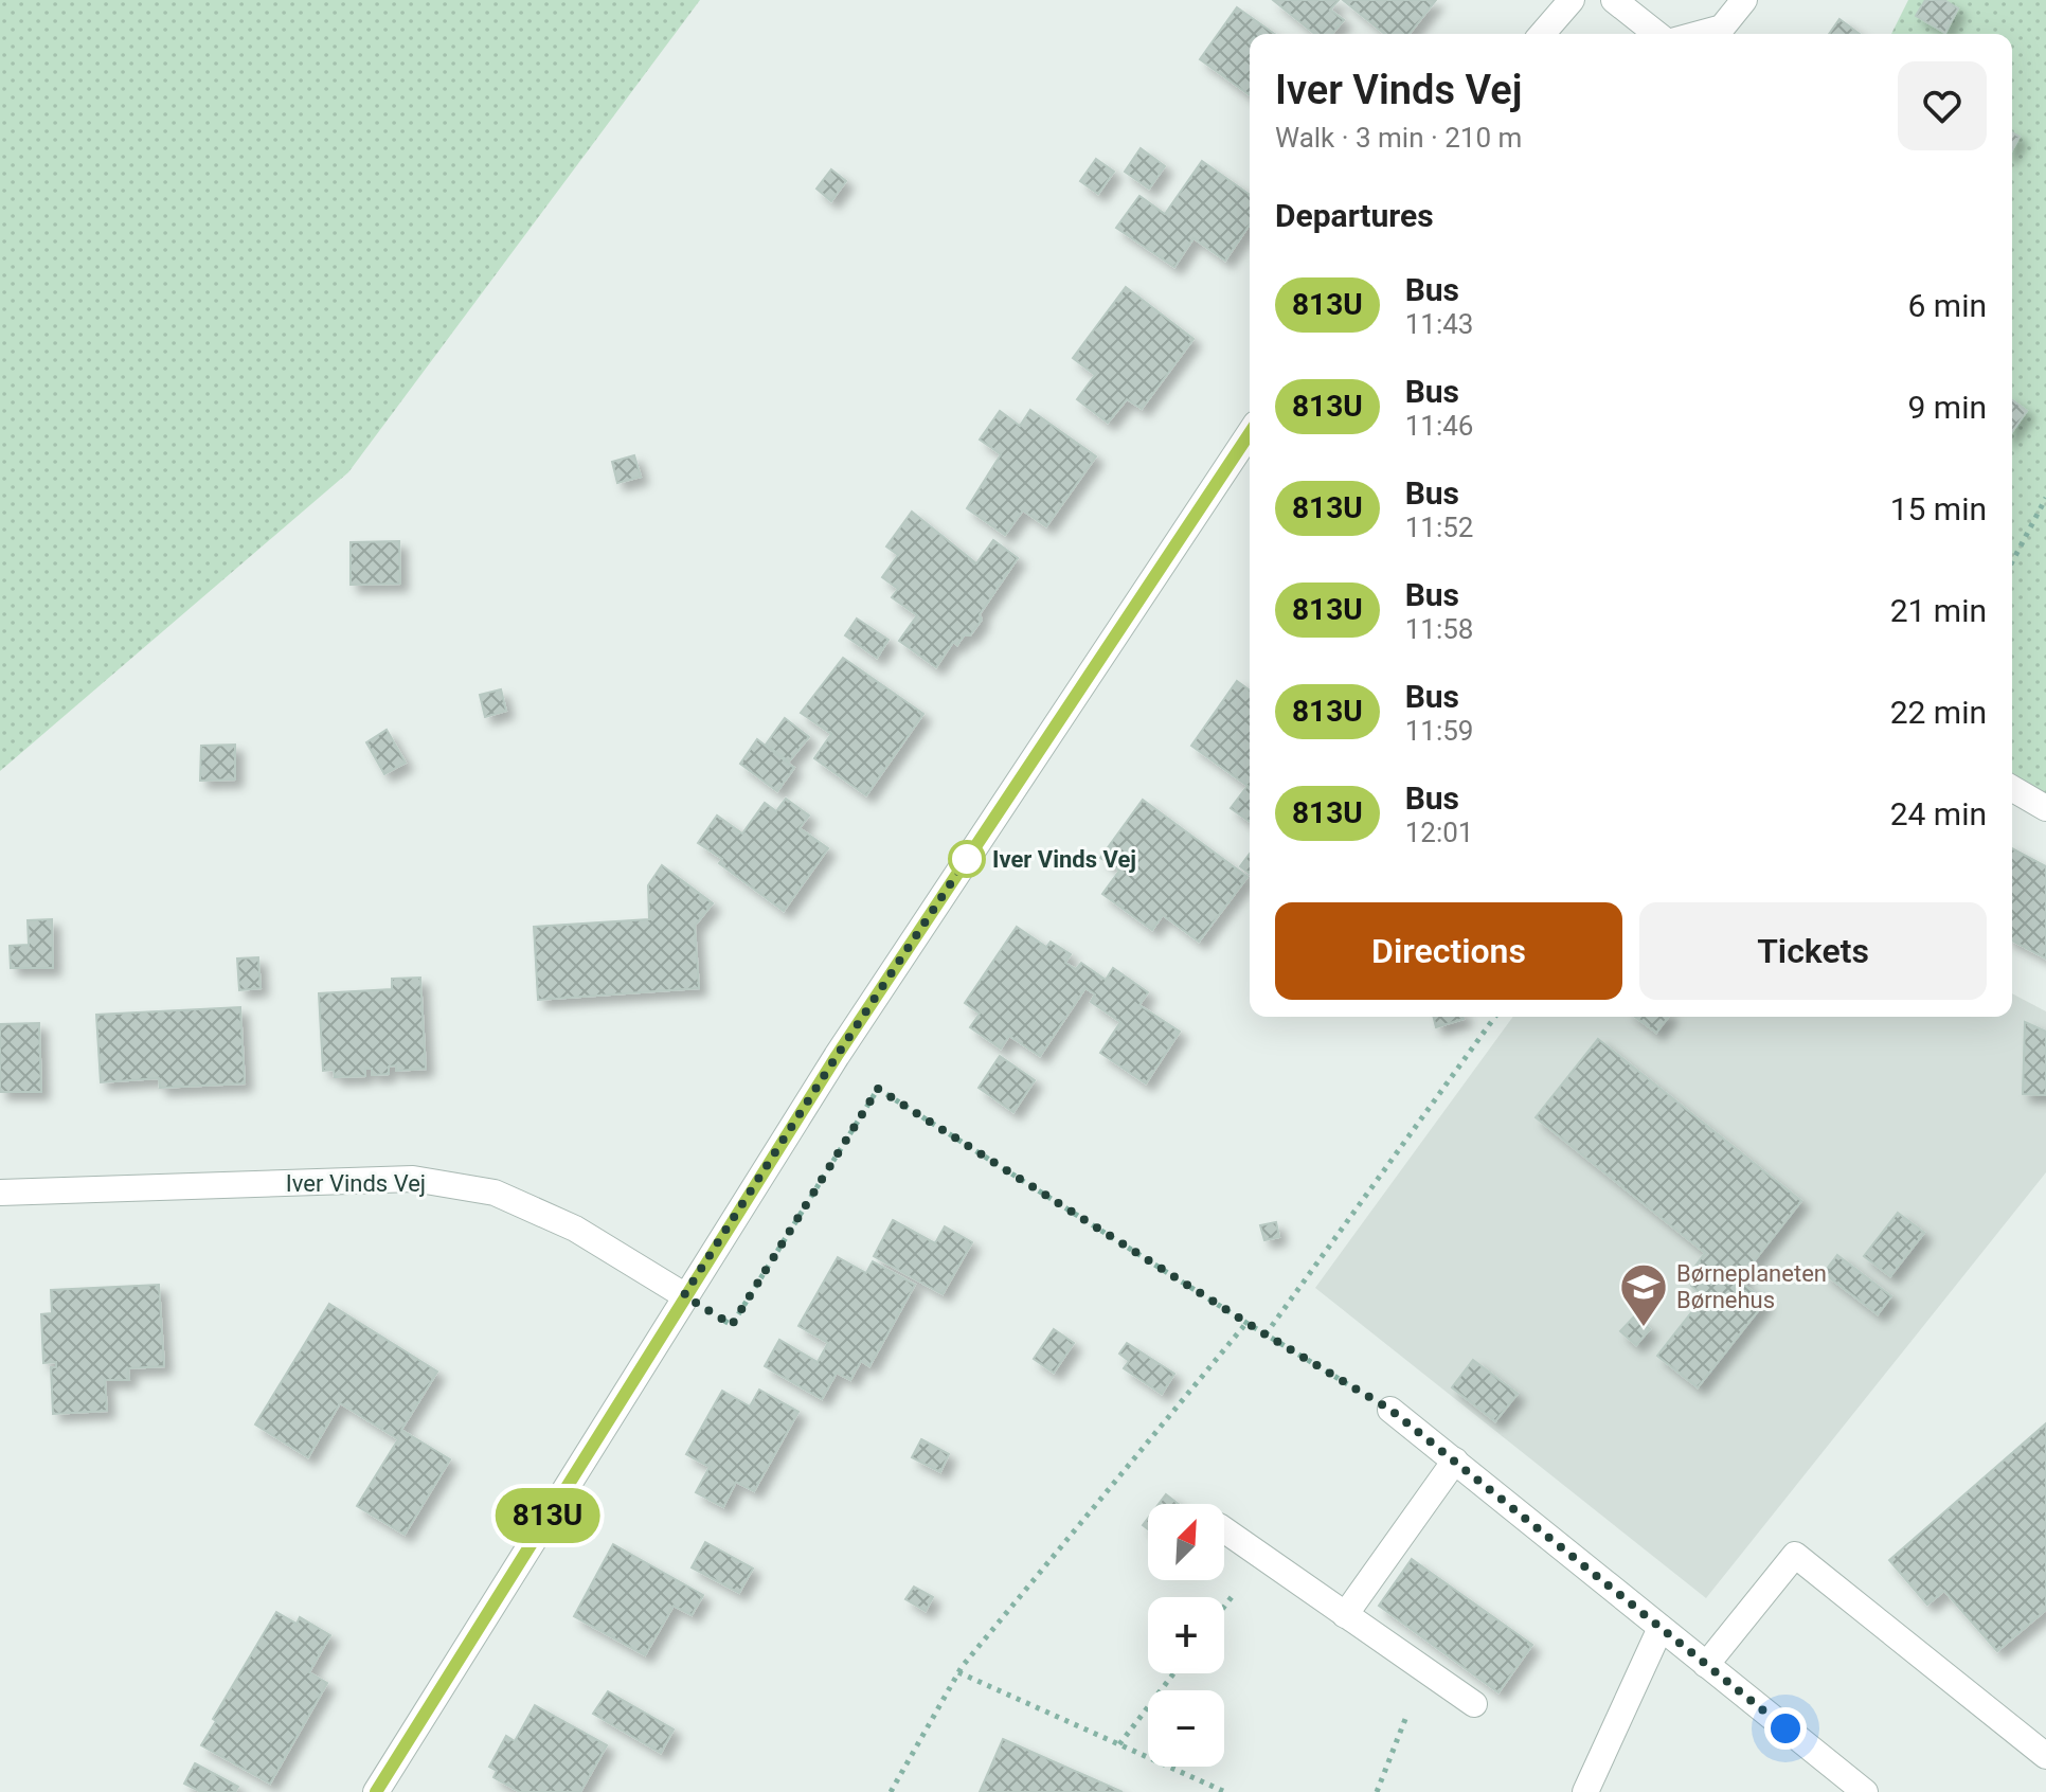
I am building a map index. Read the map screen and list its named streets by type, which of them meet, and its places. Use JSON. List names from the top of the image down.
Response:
{
  "streets": {
    "street": ["Iver Vinds Vej"]
  },
  "places": {
    "other": ["Iver Vinds Vej"],
    "school or university": ["Børneplaneten Børnehus"]
  },
  "lines": ["bus line 813U"],
  "north": "top right",
  "page": {
    "on_map": "813U",
    "heading": [
      ["Iver Vinds Vej", "Walk · 3 min · 210 m"],
      "Departures"
    ],
    "list": [
      {
        "mark": "813U",
        "name": "Bus",
        "note": "11:43",
        "value": "6 min"
      },
      {
        "mark": "813U",
        "name": "Bus",
        "note": "11:46",
        "value": "9 min"
      },
      {
        "mark": "813U",
        "name": "Bus",
        "note": "11:52",
        "value": "15 min"
      },
      {
        "mark": "813U",
        "name": "Bus",
        "note": "11:58",
        "value": "21 min"
      },
      {
        "mark": "813U",
        "name": "Bus",
        "note": "11:59",
        "value": "22 min"
      },
      {
        "mark": "813U",
        "name": "Bus",
        "note": "12:01",
        "value": "24 min"
      }
    ],
    "buttons": ["Directions", "Tickets"],
    "map_buttons": ["+", "−"]
  }
}
